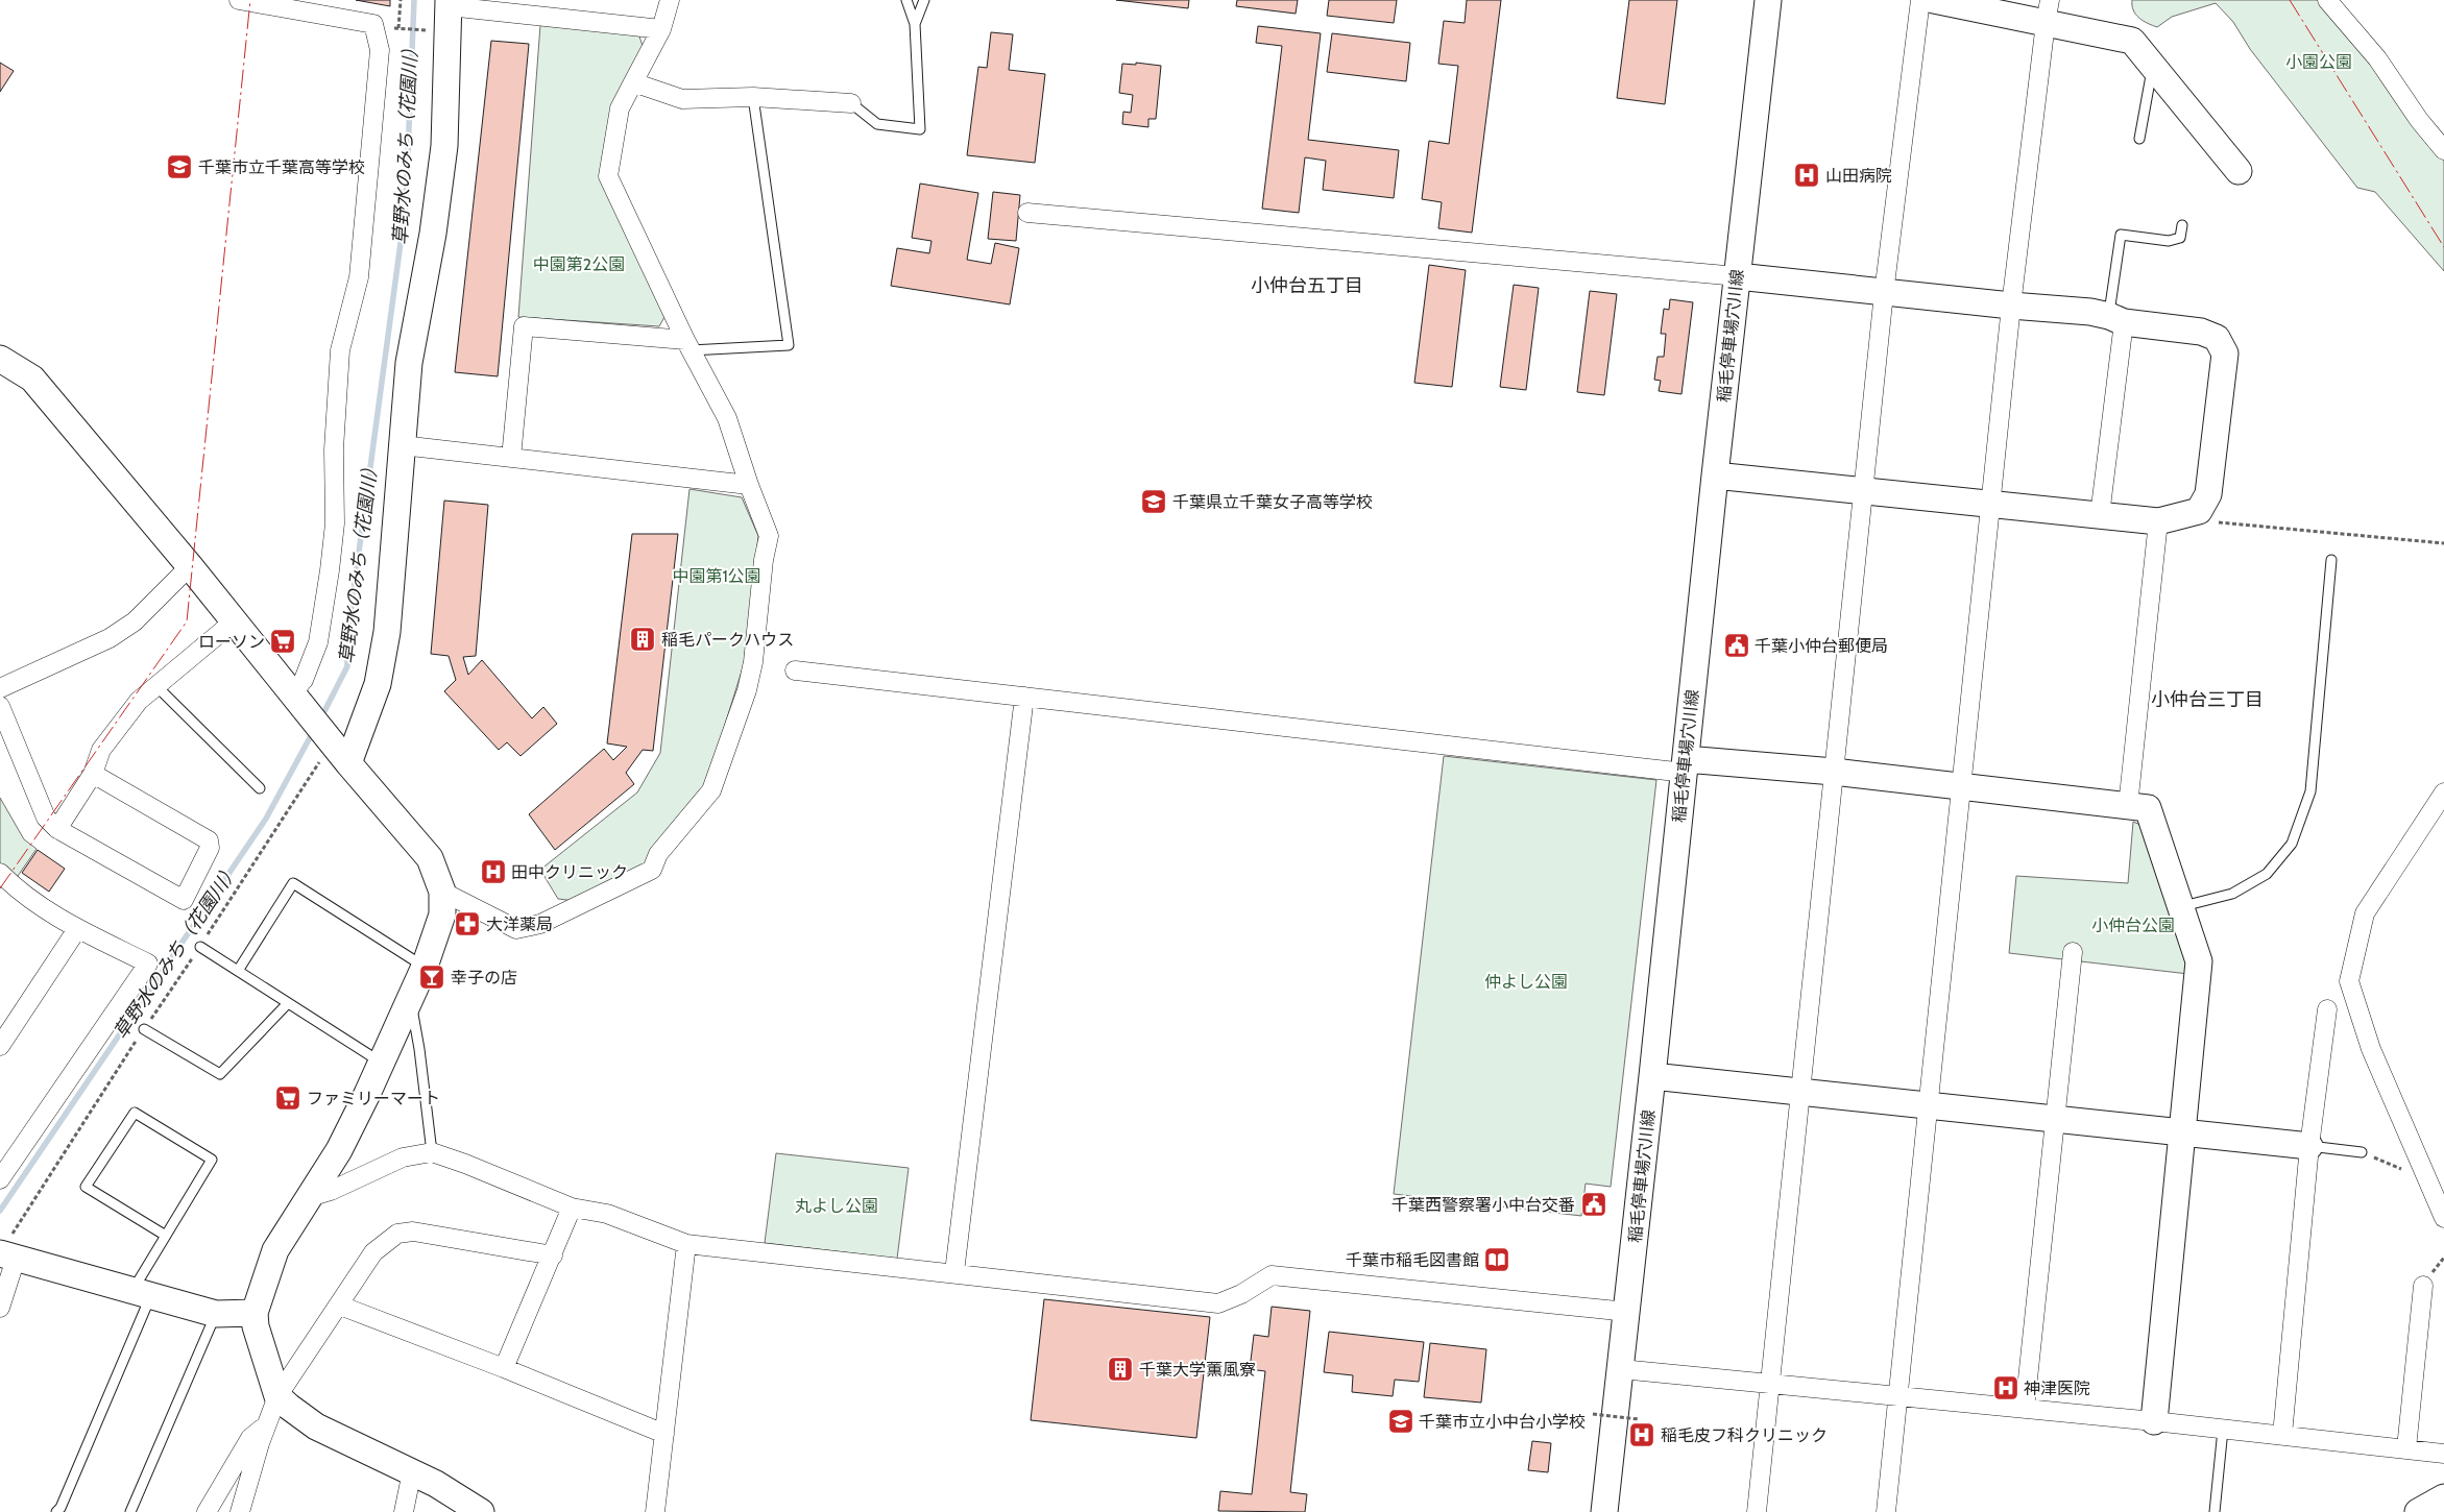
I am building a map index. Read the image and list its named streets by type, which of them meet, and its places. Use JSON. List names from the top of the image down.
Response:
{
  "streets": {
    "street": ["稲毛停車場穴川線"]
  },
  "districts": ["小仲台五丁目", "小仲台三丁目"],
  "water": ["草野水のみち（花園川）"],
  "parks": [
    "小園公園",
    "中園第2公園",
    "中園第1公園",
    "小仲台公園",
    "仲よし公園",
    "丸よし公園"
  ],
  "places": {
    "school or university": ["千葉市立千葉高等学校", "千葉県立千葉女子高等学校", "千葉市立小中台小学校"],
    "hospital": [
      "山田病院",
      "田中クリニック",
      "神津医院",
      "稲毛皮フ科クリニック"
    ],
    "building": ["稲毛パークハウス", "千葉大学薫風寮"],
    "supermarket": ["ローソン", "ファミリーマート"],
    "public building": ["千葉小仲台郵便局", "千葉西警察署小中台交番"],
    "pharmacy": ["大洋薬局"],
    "bar": ["幸子の店"],
    "library": ["千葉市稲毛図書館"]
  }
}
